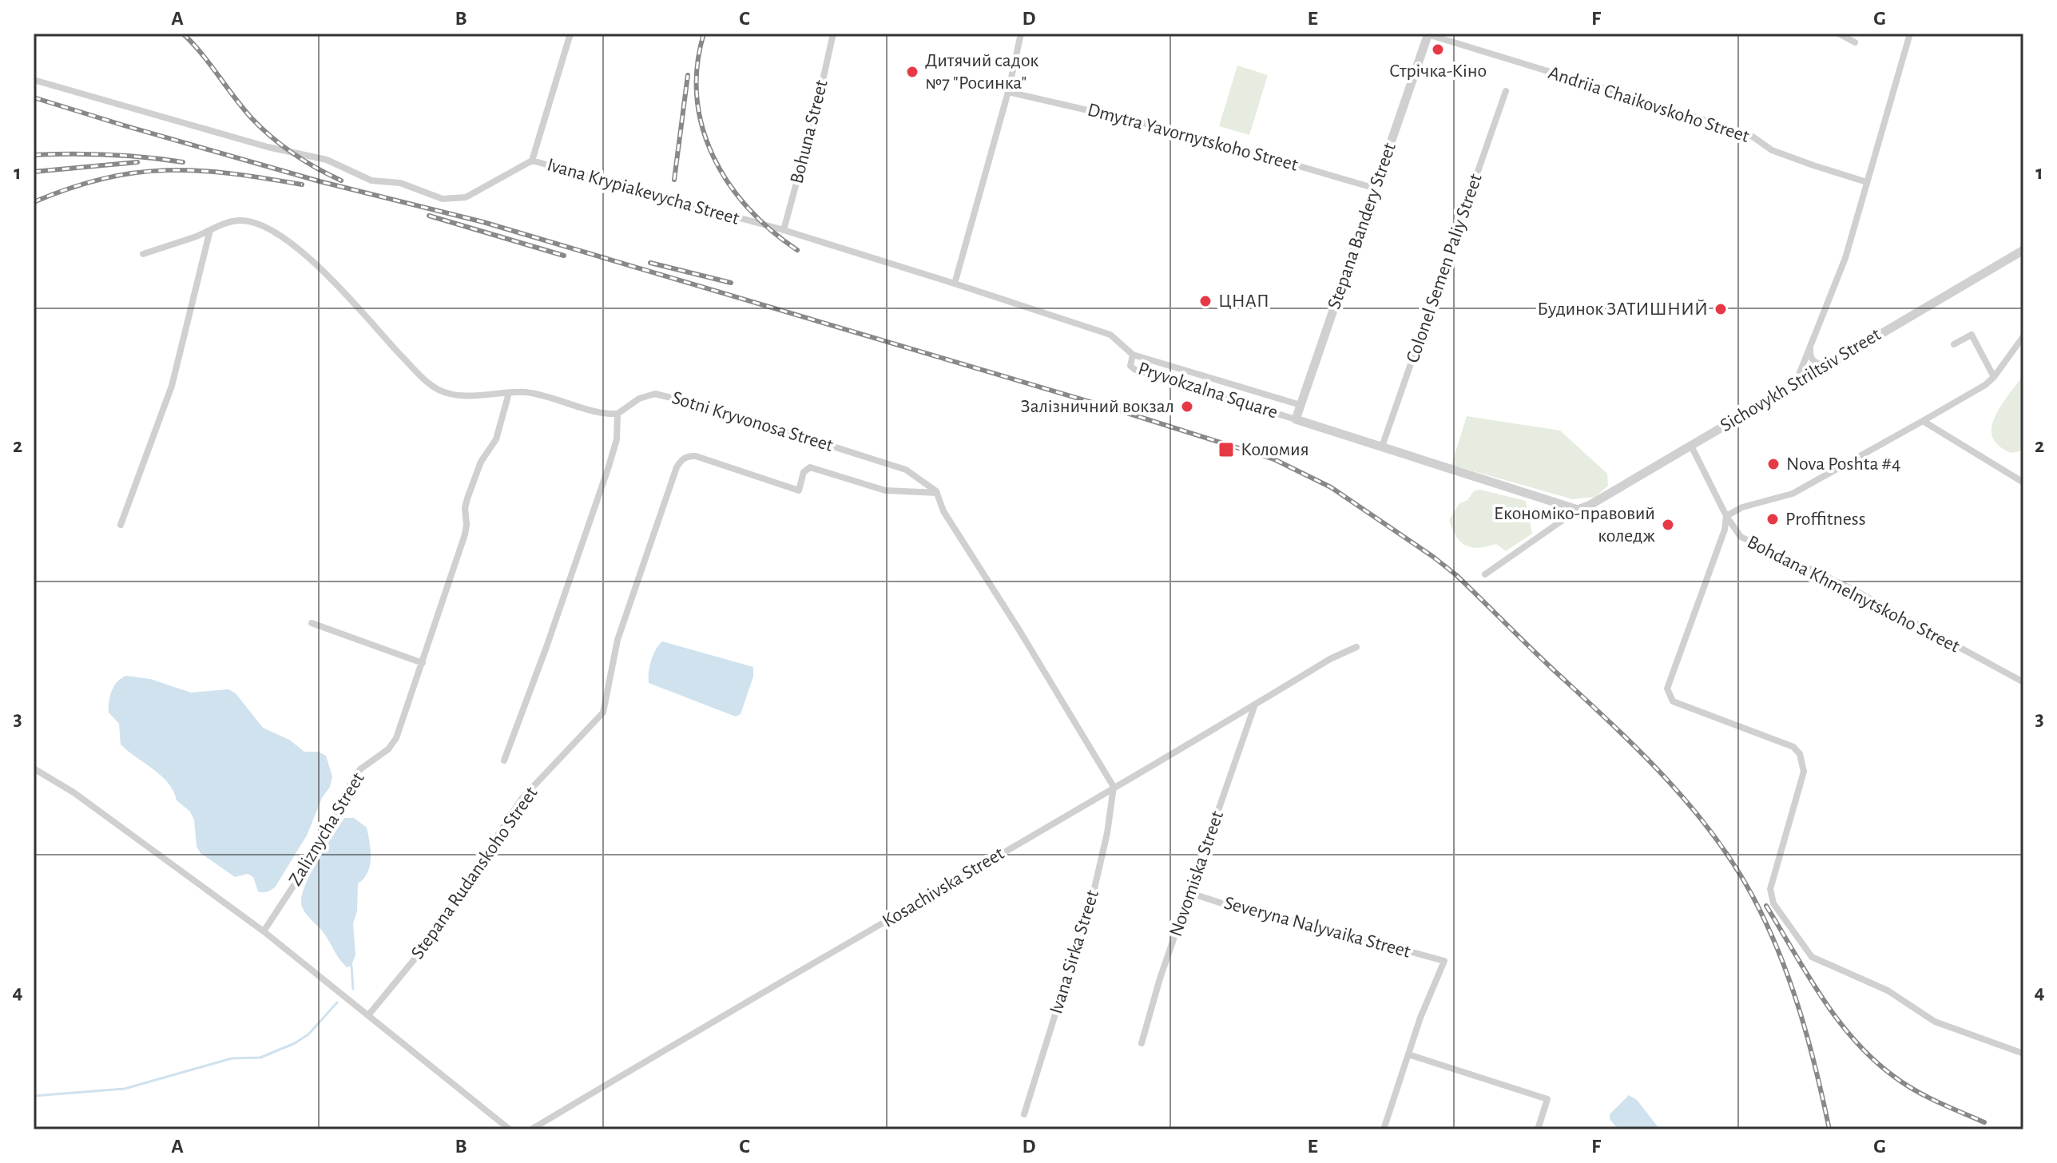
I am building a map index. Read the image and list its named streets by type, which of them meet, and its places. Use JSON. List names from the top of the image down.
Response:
{
  "streets": {
    "street": [
      "Andriia Chaikovskoho Street",
      "Bohuna Street",
      "Dmytra Yavornytskoho Street",
      "Ivana Krypiakevycha Street",
      "Stepana Bandery Street",
      "Colonel Semen Paliy Street",
      "Sichovykh Striltsiv Street",
      "Pryvokzalna Square",
      "Sotni Kryvonosa Street",
      "Bohdana Khmelnytskoho Street",
      "Zaliznycha Street",
      "Stepana Rudanskoho Street",
      "Novomiska Street",
      "Kosachivska Street",
      "Severyna Nalyvaika Street",
      "Ivana Sirka Street"
    ]
  },
  "crossings": [
    ["Andriia Chaikovskoho Street", "Stepana Bandery Street"],
    ["Bohuna Street", "Ivana Krypiakevycha Street"],
    ["Dmytra Yavornytskoho Street", "Stepana Bandery Street"],
    ["Ivana Krypiakevycha Street", "Pryvokzalna Square"],
    ["Stepana Bandery Street", "Pryvokzalna Square"],
    ["Sichovykh Striltsiv Street", "Bohdana Khmelnytskoho Street"],
    ["Sotni Kryvonosa Street", "Stepana Rudanskoho Street"],
    ["Novomiska Street", "Kosachivska Street"],
    ["Novomiska Street", "Severyna Nalyvaika Street"],
    ["Kosachivska Street", "Ivana Sirka Street"]
  ],
  "places": {
    "other": [
      "Стрічка-Кіно",
      "Дитячий садок №7 \"Росинка\"",
      "ЦНАП",
      "Будинок ЗАТИШНИЙ",
      "Залізничний вокзал",
      "Nova Poshta #4",
      "Proffitness",
      "Економіко-правовий коледж"
    ],
    "transit": ["Коломия"]
  },
  "grid": {
    "columns": [
      "A",
      "B",
      "C",
      "D",
      "E",
      "F",
      "G"
    ],
    "rows": [
      "1",
      "2",
      "3",
      "4"
    ]
  }
}
